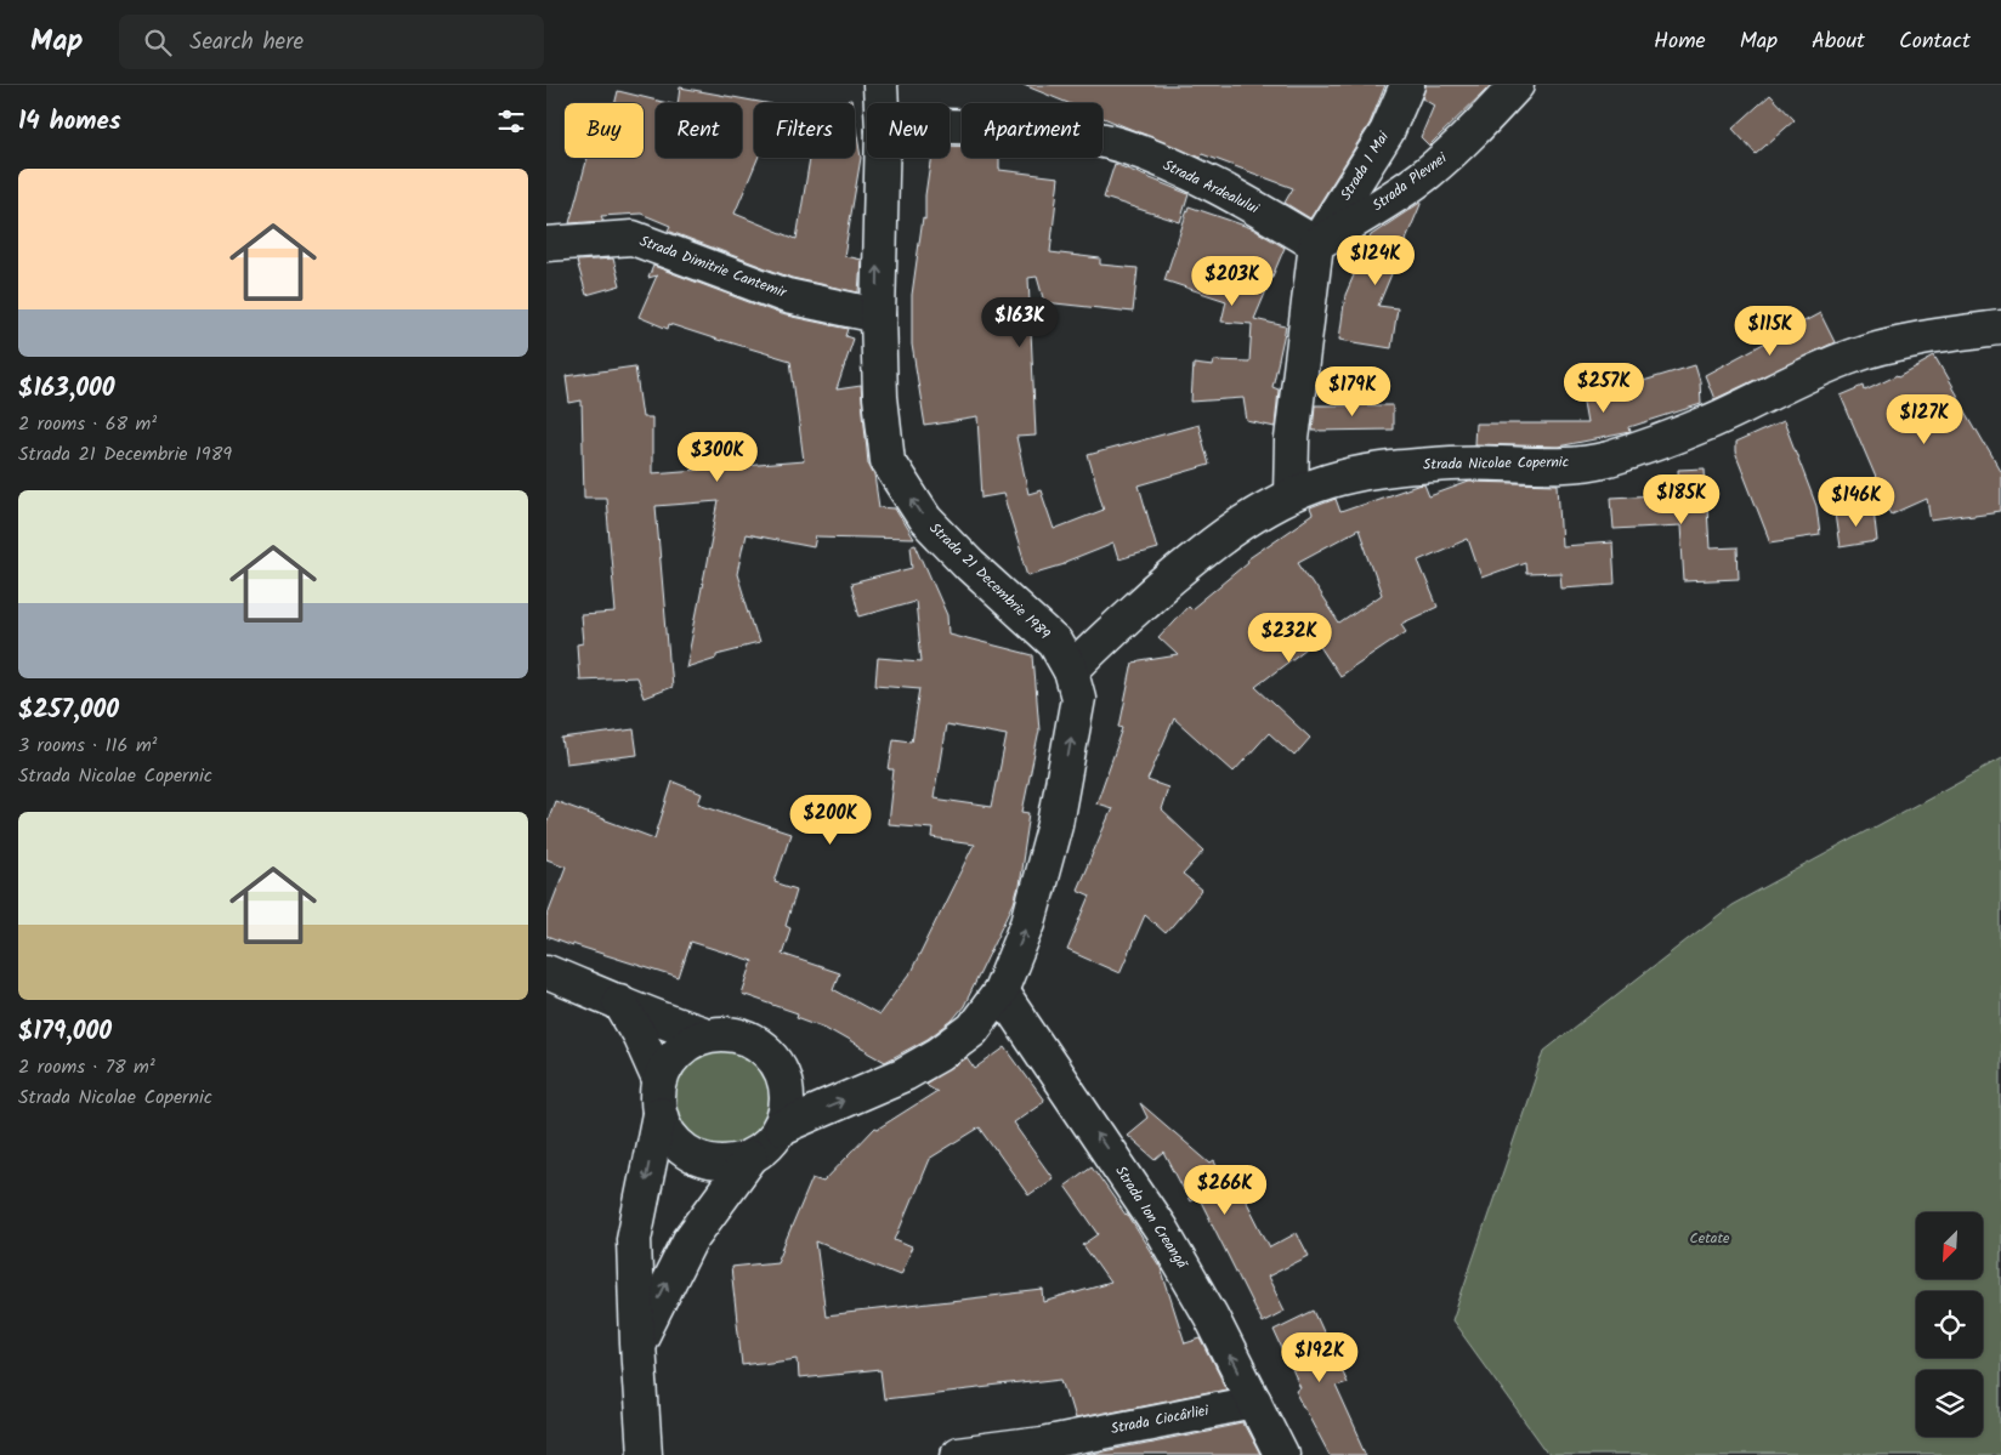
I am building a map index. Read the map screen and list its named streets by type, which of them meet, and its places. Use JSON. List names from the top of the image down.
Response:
{
  "streets": {
    "street": [
      "Strada 1 Mai",
      "Strada Plevnei",
      "Strada Ardealului",
      "Strada Dimitrie Cantemir",
      "Strada Nicolae Copernic",
      "Strada 21 Decembrie 1989",
      "Strada Ion Creangă",
      "Strada Ciocârliei"
    ]
  },
  "crossings": [
    ["Strada 1 Mai", "Strada Plevnei"],
    ["Strada 1 Mai", "Strada Ardealului"],
    ["Strada Plevnei", "Strada Ardealului"],
    ["Strada Dimitrie Cantemir", "Strada 21 Decembrie 1989"],
    ["Strada Nicolae Copernic", "Strada 21 Decembrie 1989"],
    ["Strada 21 Decembrie 1989", "Strada Ion Creangă"],
    ["Strada Ion Creangă", "Strada Ciocârliei"]
  ],
  "one_way": ["Strada 21 Decembrie 1989", "Strada Ion Creangă"],
  "parks": ["Cetate"],
  "north": "bottom left",
  "page": {
    "header": "Map",
    "search": "Search here",
    "nav": [
      "Home",
      "Map",
      "About",
      "Contact"
    ],
    "heading": "14 homes",
    "chip": [
      "Buy",
      "Rent",
      "Filters",
      "New",
      "Apartment"
    ],
    "list": [
      {
        "name": "$163,000",
        "note": "2 rooms · 68 m² · Strada 21 Decembrie 1989"
      },
      {
        "name": "$257,000",
        "note": "3 rooms · 116 m² · Strada Nicolae Copernic"
      },
      {
        "name": "$179,000",
        "note": "2 rooms · 78 m² · Strada Nicolae Copernic"
      }
    ],
    "price": [
      "$124K",
      "$203K",
      "$163K",
      "$115K",
      "$257K",
      "$179K",
      "$127K",
      "$300K",
      "$185K",
      "$146K",
      "$232K",
      "$200K",
      "$266K",
      "$192K"
    ]
  }
}
